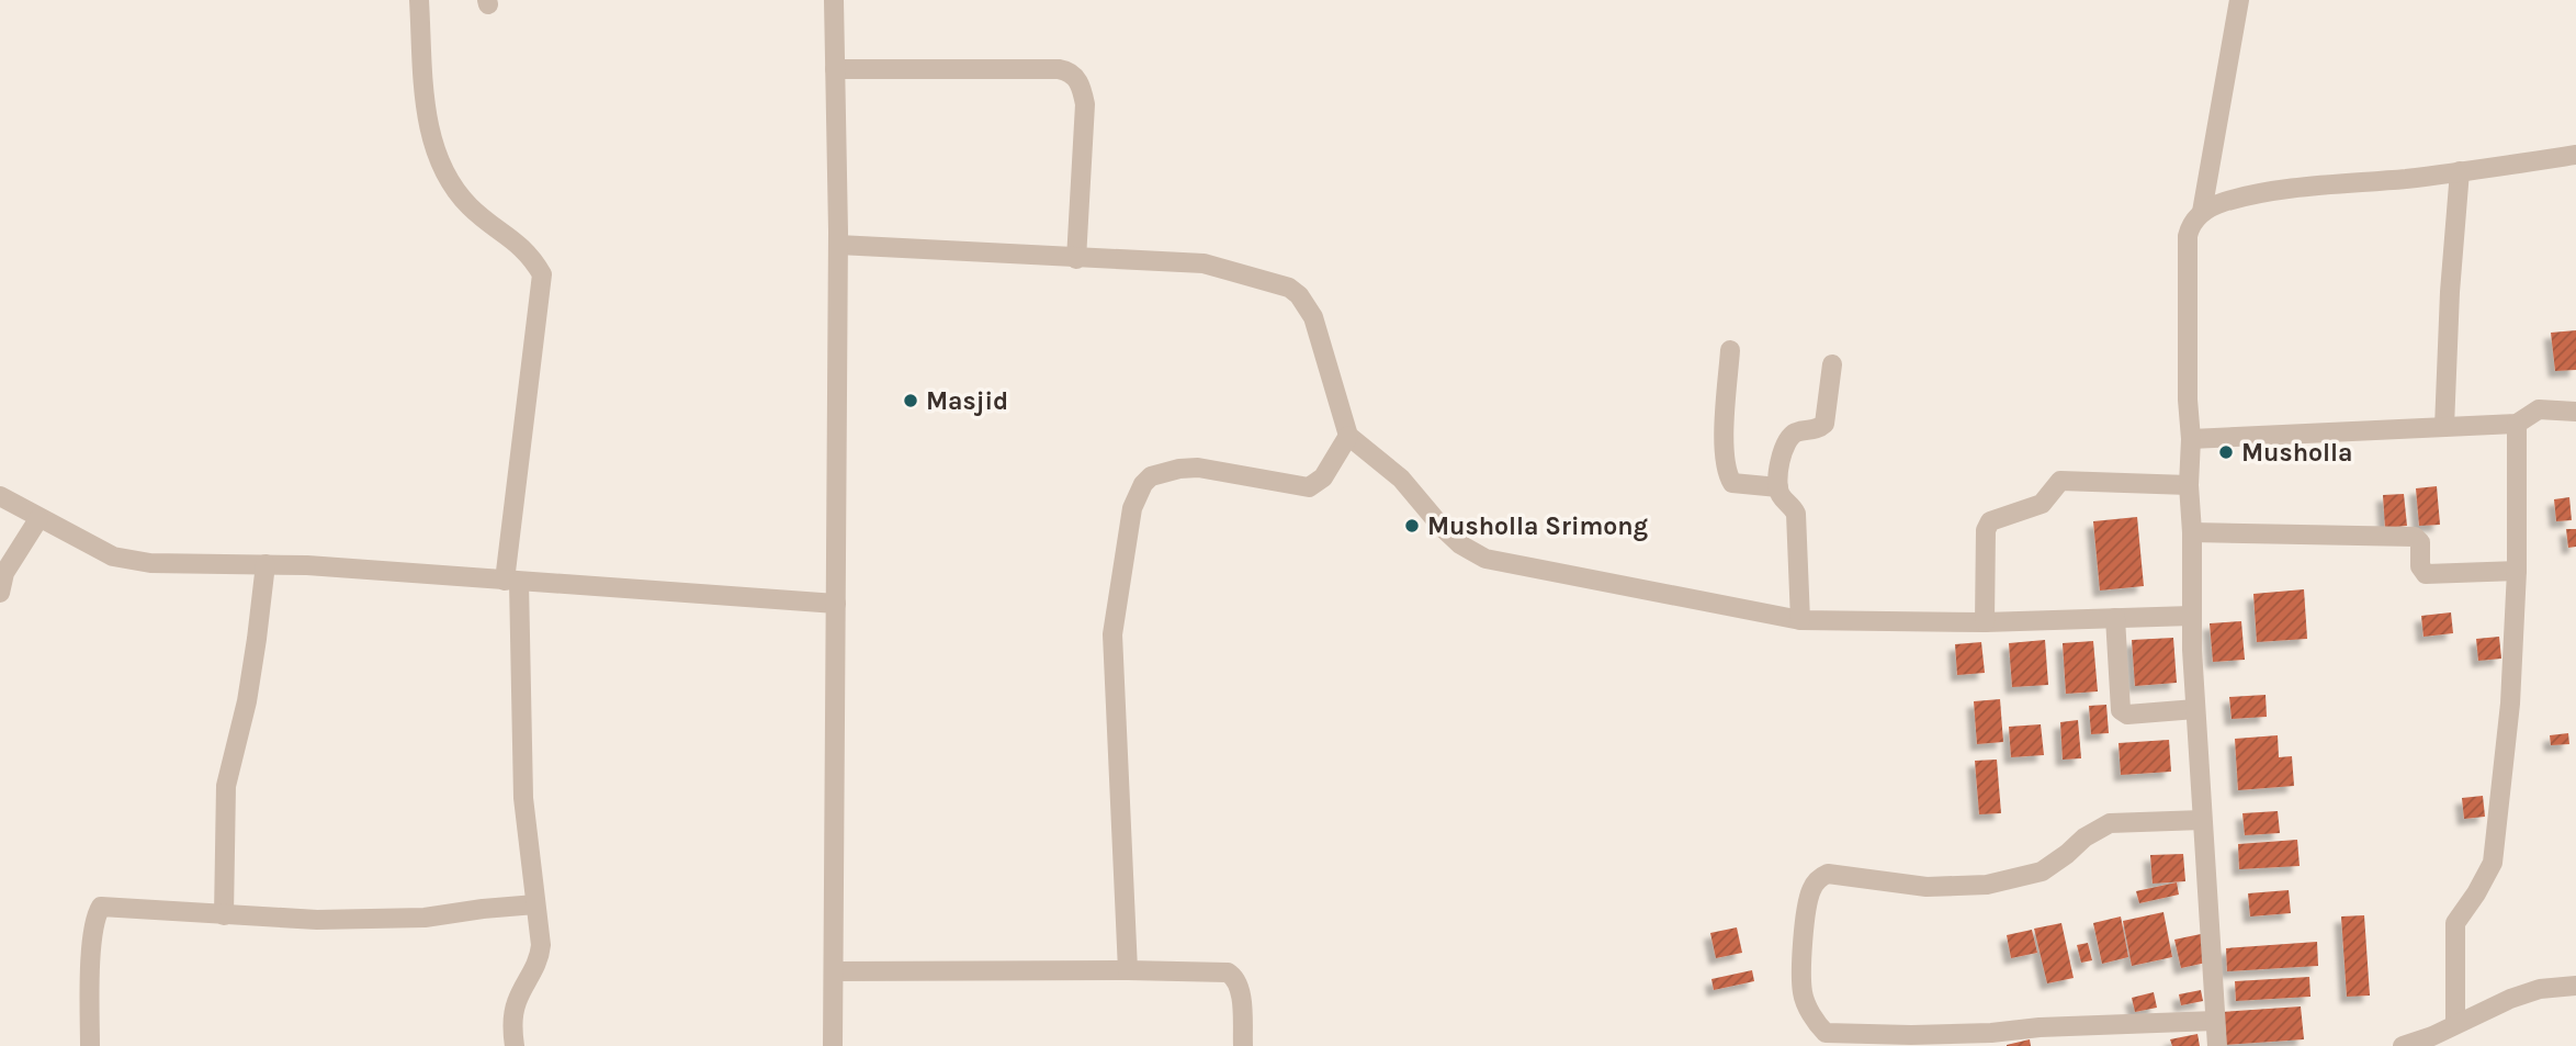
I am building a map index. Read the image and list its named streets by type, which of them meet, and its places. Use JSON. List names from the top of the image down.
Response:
{
  "places": ["Masjid", "Musholla", "Musholla Srimong"]
}
